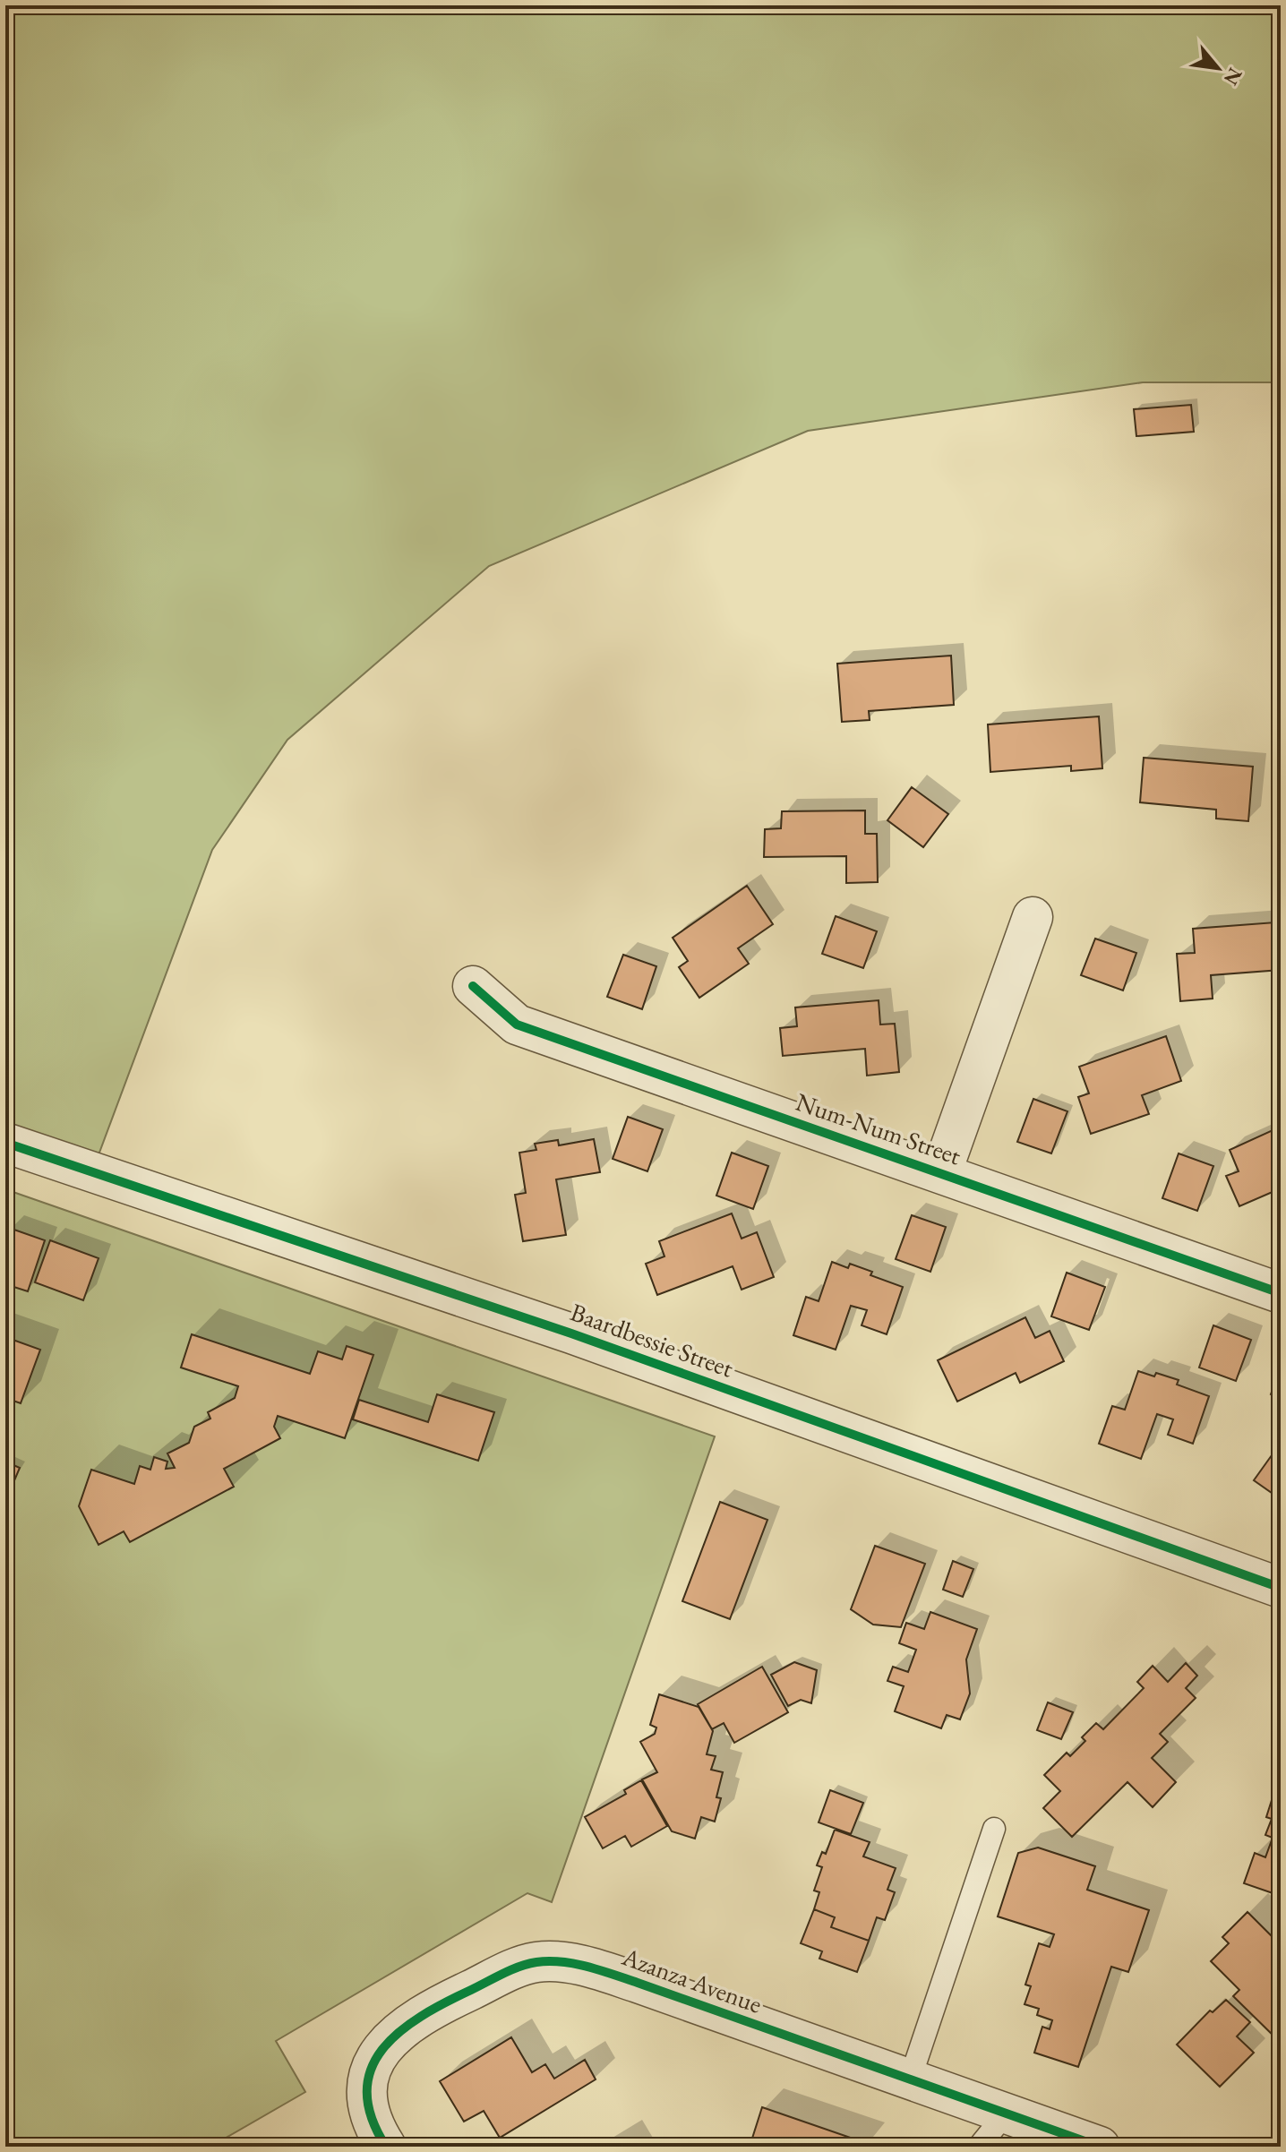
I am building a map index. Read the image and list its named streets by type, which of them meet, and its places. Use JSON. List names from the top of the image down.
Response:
{
  "streets": {
    "street": ["Num-Num Street", "Baardbessie Street", "Azanza Avenue"]
  },
  "north": "bottom right"
}
